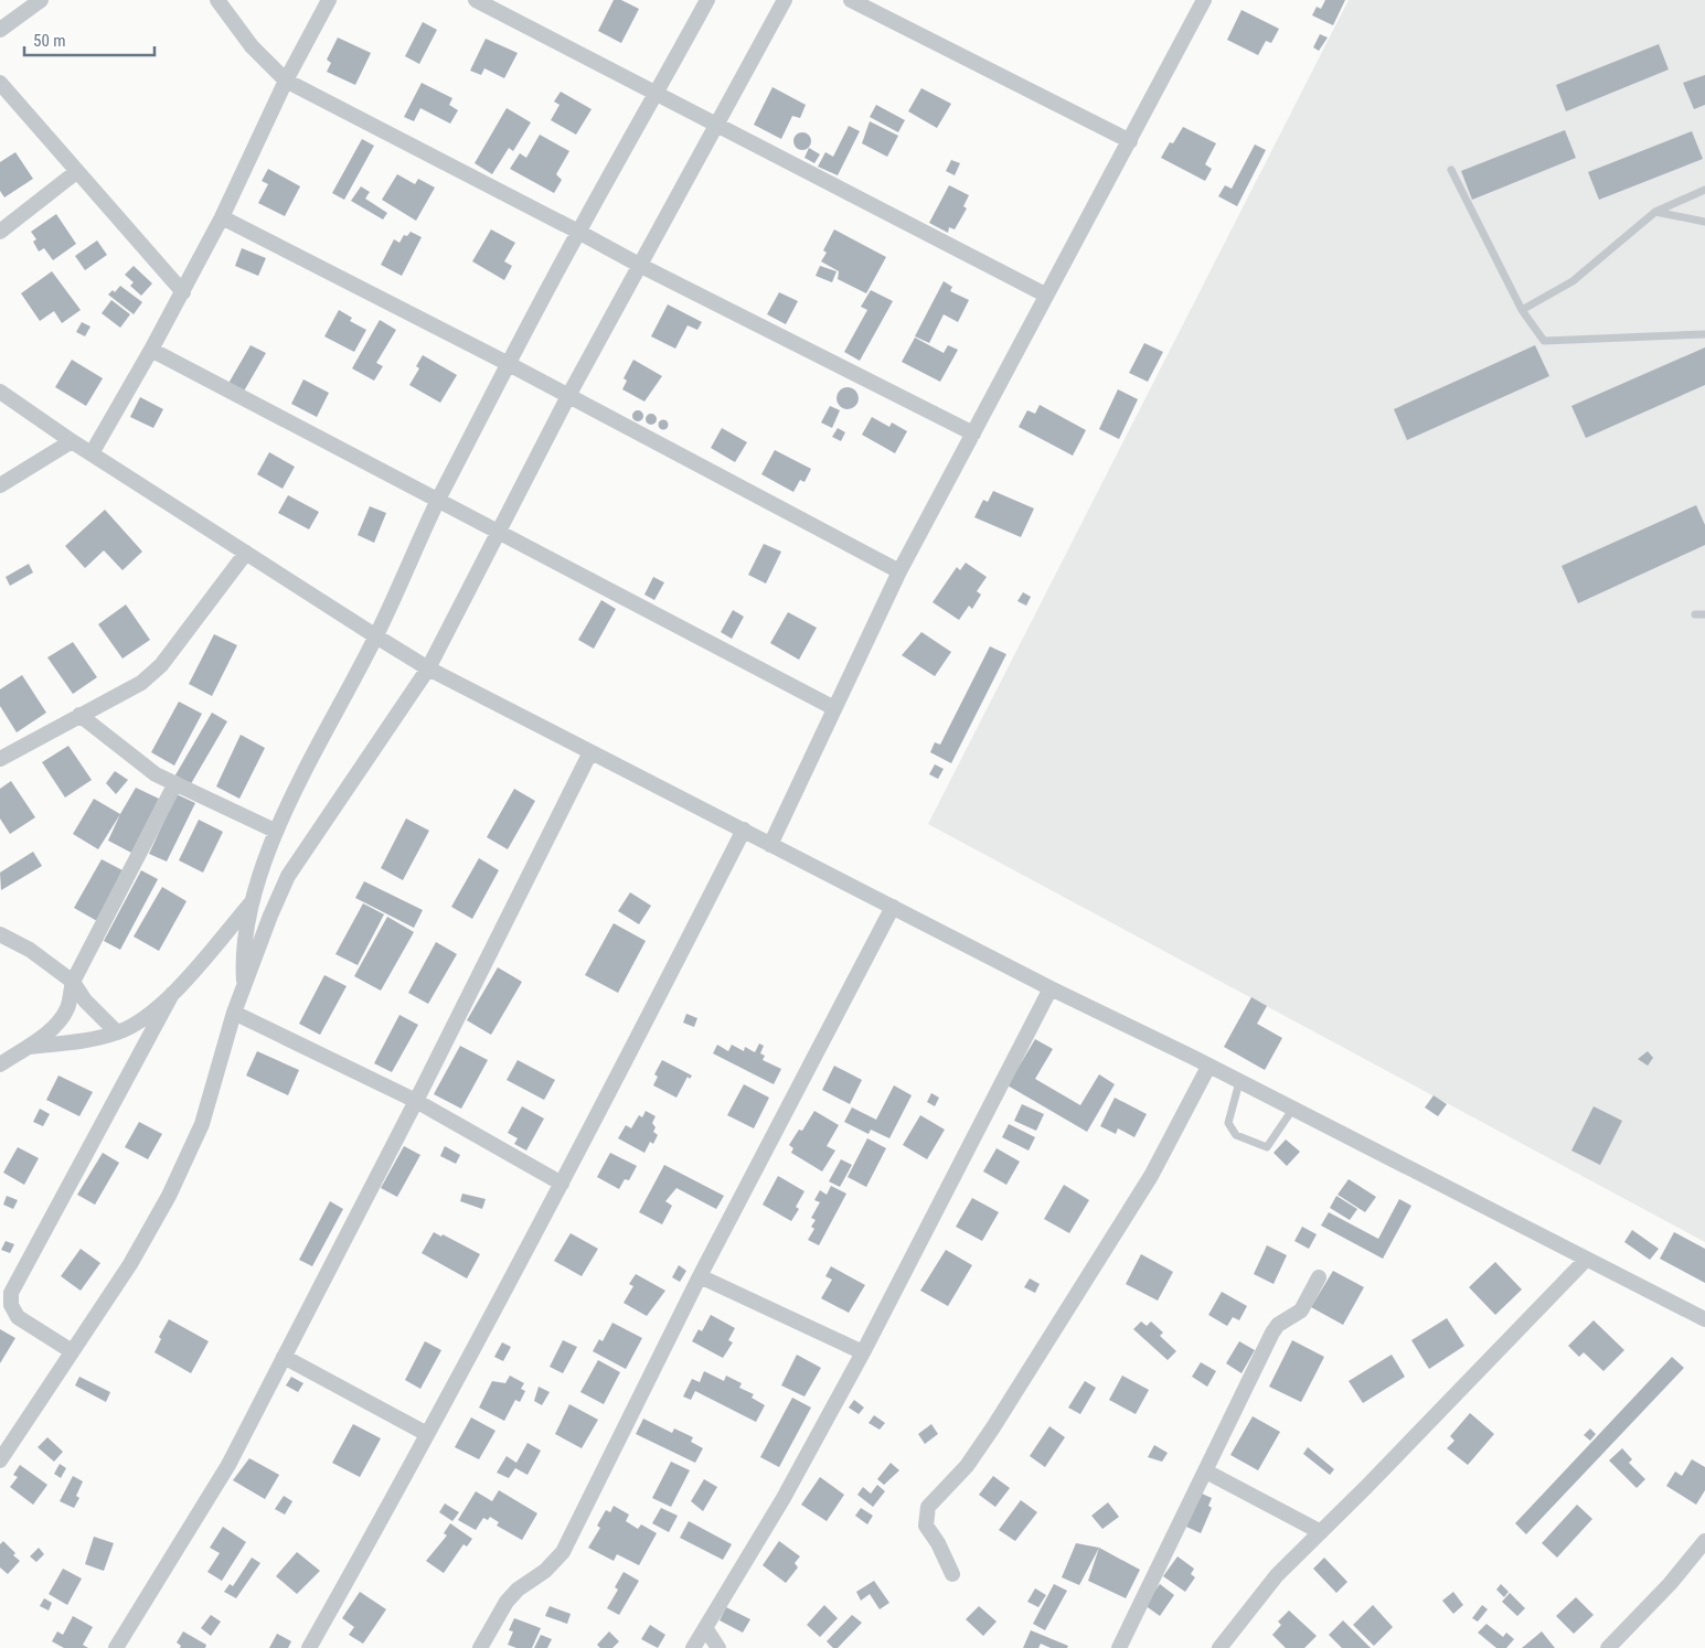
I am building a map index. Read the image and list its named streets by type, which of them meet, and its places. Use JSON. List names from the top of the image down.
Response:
{
  "scale_bar": "50 m"
}
